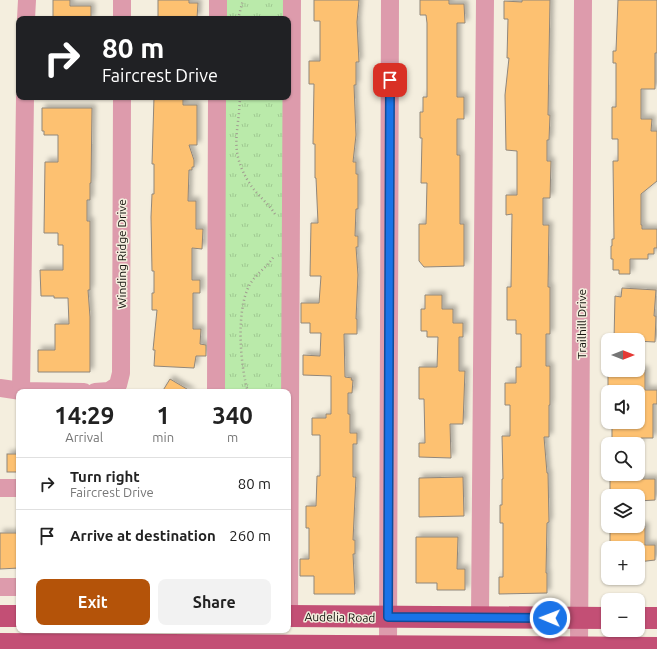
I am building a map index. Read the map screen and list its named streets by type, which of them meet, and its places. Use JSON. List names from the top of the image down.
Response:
{
  "streets": {
    "main road": ["Audelia Road"],
    "street": ["Winding Ridge Drive", "Trailhill Drive"]
  },
  "crossings": [
    ["Trailhill Drive", "Audelia Road"]
  ],
  "north": "right",
  "page": {
    "turn": ["80 m", "Faircrest Drive"],
    "map_buttons": ["+", "−"],
    "eta": [
      "14:29",
      "Arrival",
      "1",
      "min",
      "340",
      "m"
    ],
    "list": [
      {
        "name": "Turn right",
        "note": "Faircrest Drive",
        "value": "80 m"
      },
      {
        "name": "Arrive at destination",
        "value": "260 m"
      }
    ],
    "buttons": ["Exit", "Share"]
  }
}
